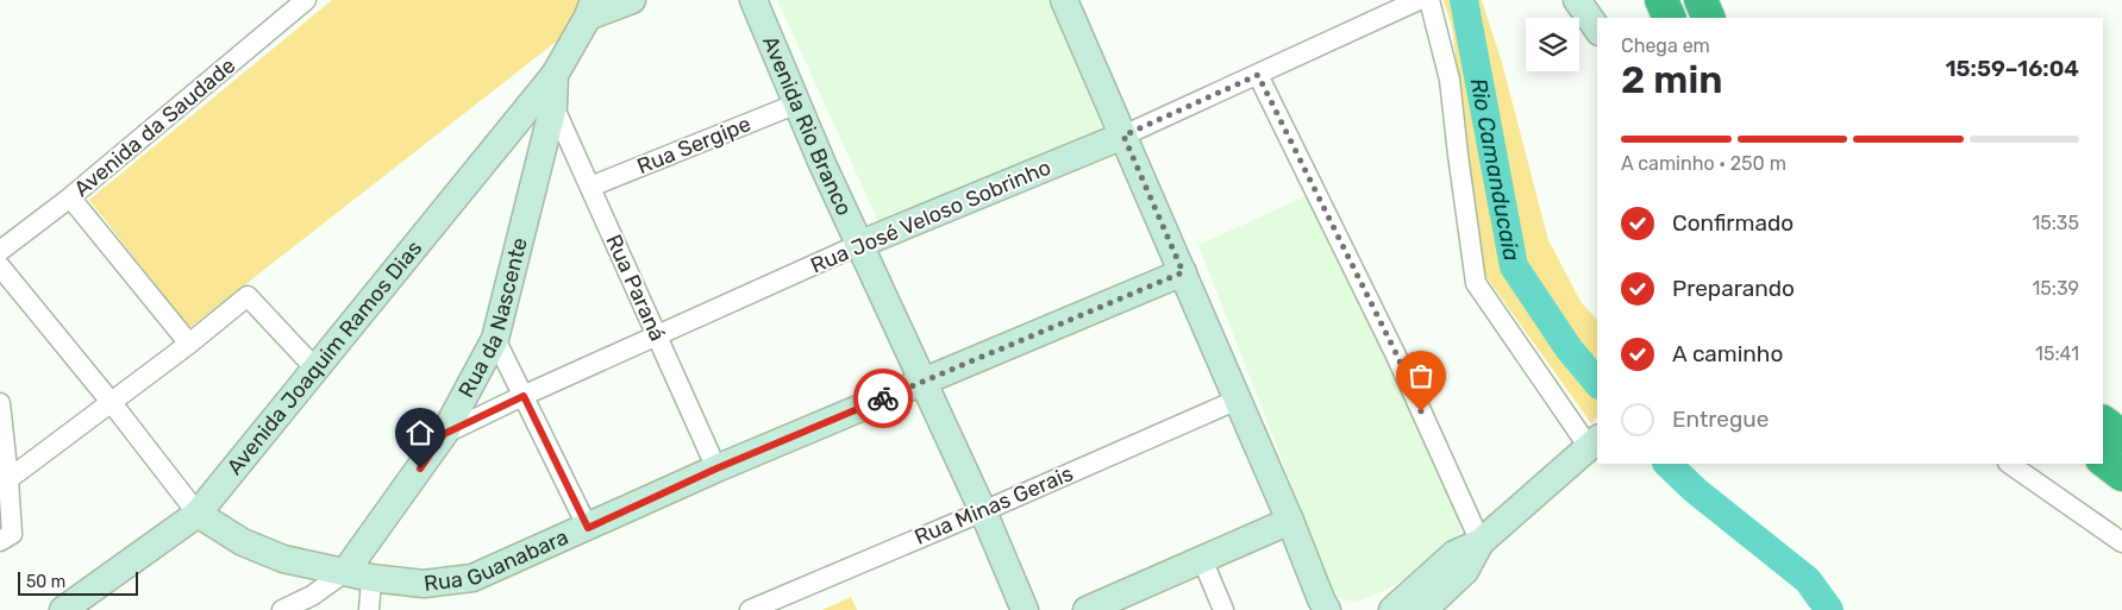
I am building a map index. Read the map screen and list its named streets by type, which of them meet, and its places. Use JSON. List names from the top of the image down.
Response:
{
  "streets": {
    "street": [
      "Avenida Rio Branco",
      "Avenida da Saudade",
      "Rua Sergipe",
      "Rua José Veloso Sobrinho",
      "Rua Paraná",
      "Rua da Nascente",
      "Avenida Joaquim Ramos Dias",
      "Rua Minas Gerais",
      "Rua Guanabara"
    ]
  },
  "crossings": [
    ["Avenida Rio Branco", "Rua Sergipe"],
    ["Avenida Rio Branco", "Rua José Veloso Sobrinho"],
    ["Avenida Rio Branco", "Rua Minas Gerais"],
    ["Avenida Rio Branco", "Rua Guanabara"],
    ["Rua Sergipe", "Rua Paraná"],
    ["Rua José Veloso Sobrinho", "Rua Paraná"],
    ["Rua José Veloso Sobrinho", "Rua da Nascente"],
    ["Rua Paraná", "Rua da Nascente"],
    ["Rua Paraná", "Rua Guanabara"],
    ["Rua da Nascente", "Avenida Joaquim Ramos Dias"],
    ["Rua da Nascente", "Rua Guanabara"],
    ["Avenida Joaquim Ramos Dias", "Rua Guanabara"]
  ],
  "water": ["Rio Camanducaia"],
  "scale_bar": "50 m",
  "page": {
    "heading": ["2 min", "Chega em", "15:59–16:04"],
    "bar": "A caminho · 250 m",
    "list": [
      ["Confirmado", "15:35"],
      ["Preparando", "15:39"],
      ["A caminho", "15:41"],
      "Entregue"
    ],
    "scale": "50 m"
  }
}
